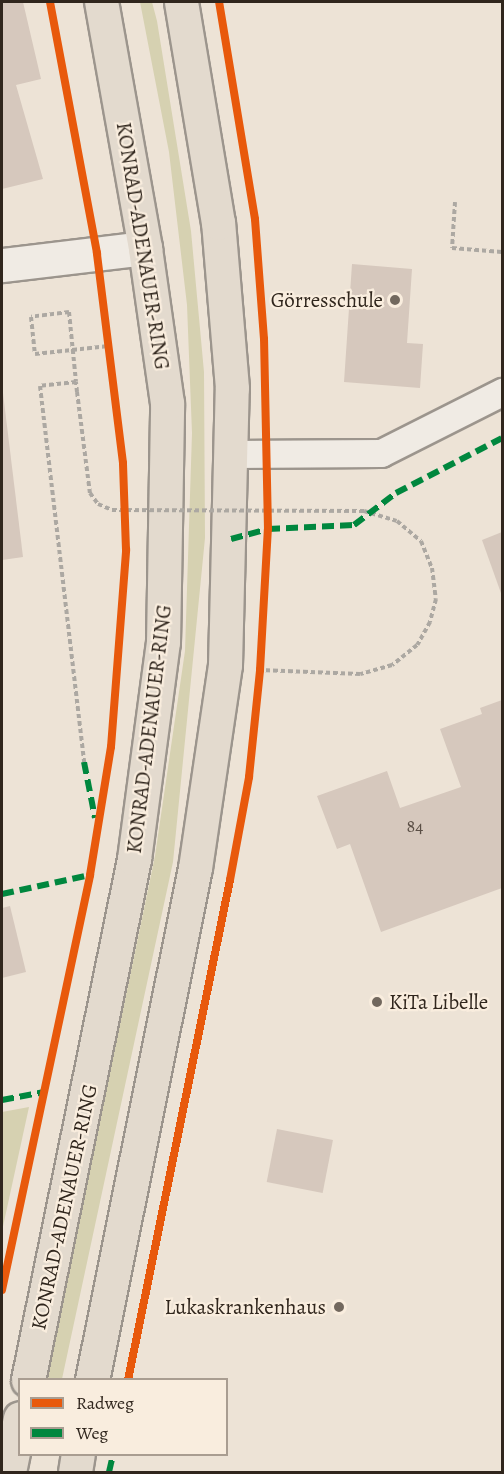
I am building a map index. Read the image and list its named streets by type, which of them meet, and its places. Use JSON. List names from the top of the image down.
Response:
{
  "streets": {
    "main road": ["KONRAD-ADENAUER-RING"]
  },
  "places": ["Görresschule", "KiTa Libelle", "Lukaskrankenhaus"],
  "house_numbers": ["84"],
  "legend": ["Radweg", "Weg"]
}
